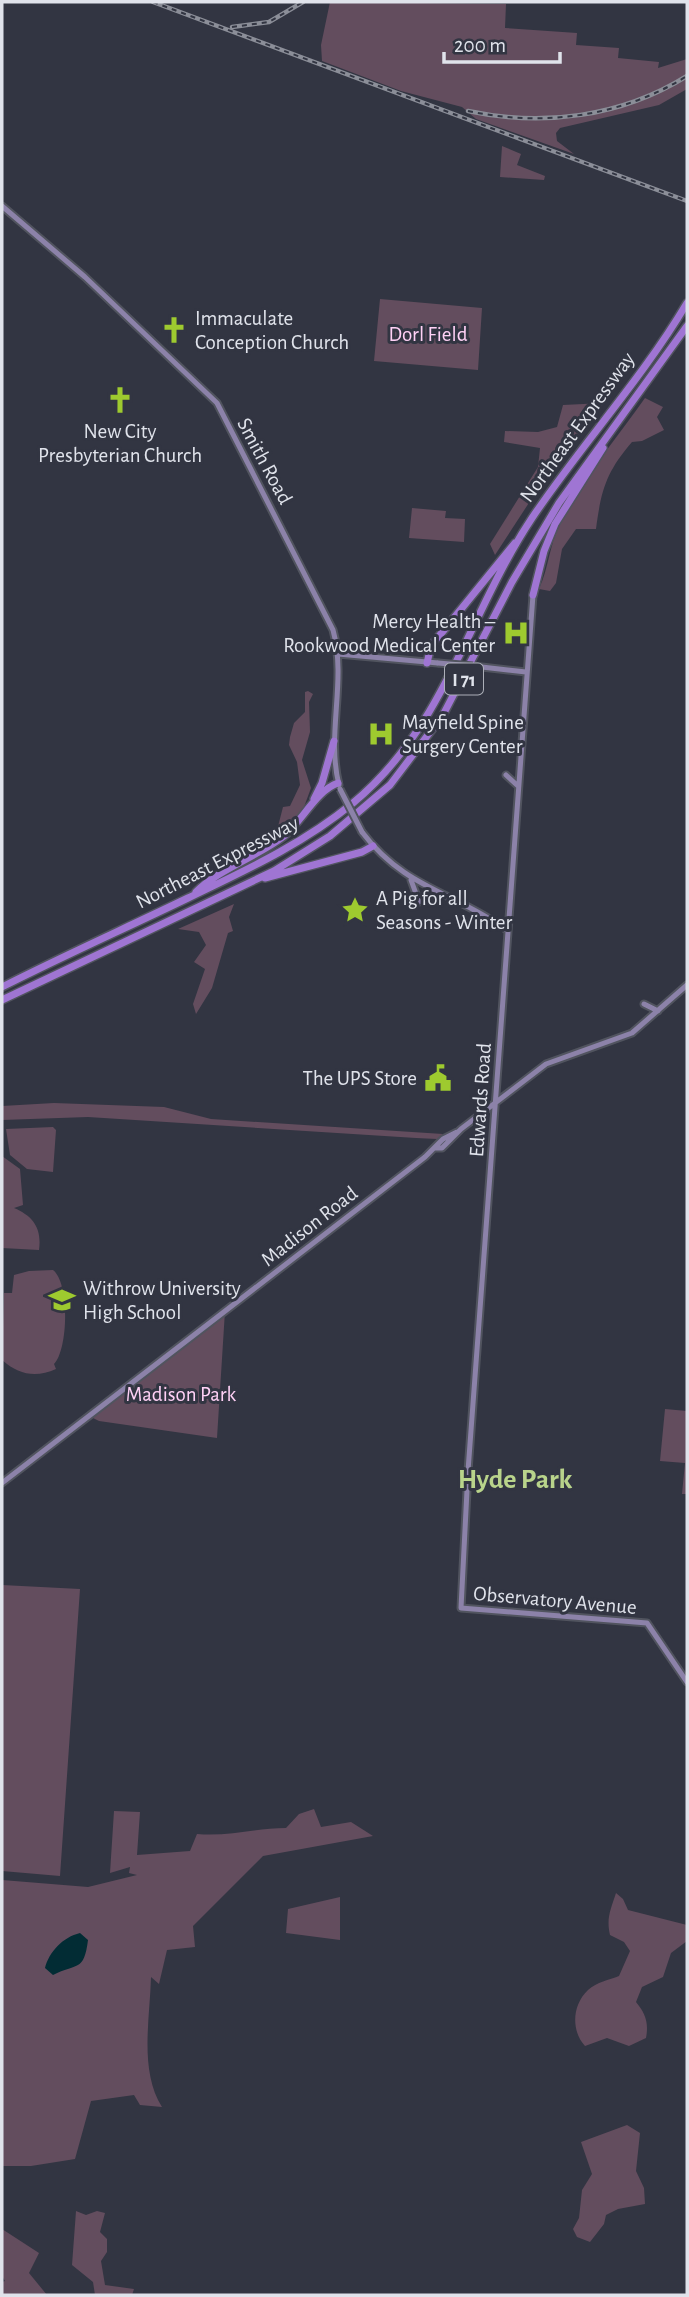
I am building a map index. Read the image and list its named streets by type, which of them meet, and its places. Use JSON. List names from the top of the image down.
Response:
{
  "streets": {
    "highway": ["Northeast Expressway", "I 71"],
    "main road": [
      "Smith Road",
      "Edwards Road",
      "Madison Road",
      "Observatory Avenue"
    ]
  },
  "crossings": [
    ["Smith Road", "Edwards Road"],
    ["Edwards Road", "Madison Road"],
    ["Edwards Road", "Observatory Avenue"]
  ],
  "districts": ["Hyde Park"],
  "parks": ["Dorl Field", "Madison Park"],
  "places": {
    "church": ["Immaculate Conception Church", "New City Presbyterian Church"],
    "hospital": ["Mercy Health – Rookwood Medical Center", "Mayfield Spine Surgery Center"],
    "place": ["A Pig for all Seasons - Winter"],
    "public building": ["The UPS Store"],
    "school or university": ["Withrow University High School"]
  },
  "scale_bar": "200 m"
}
